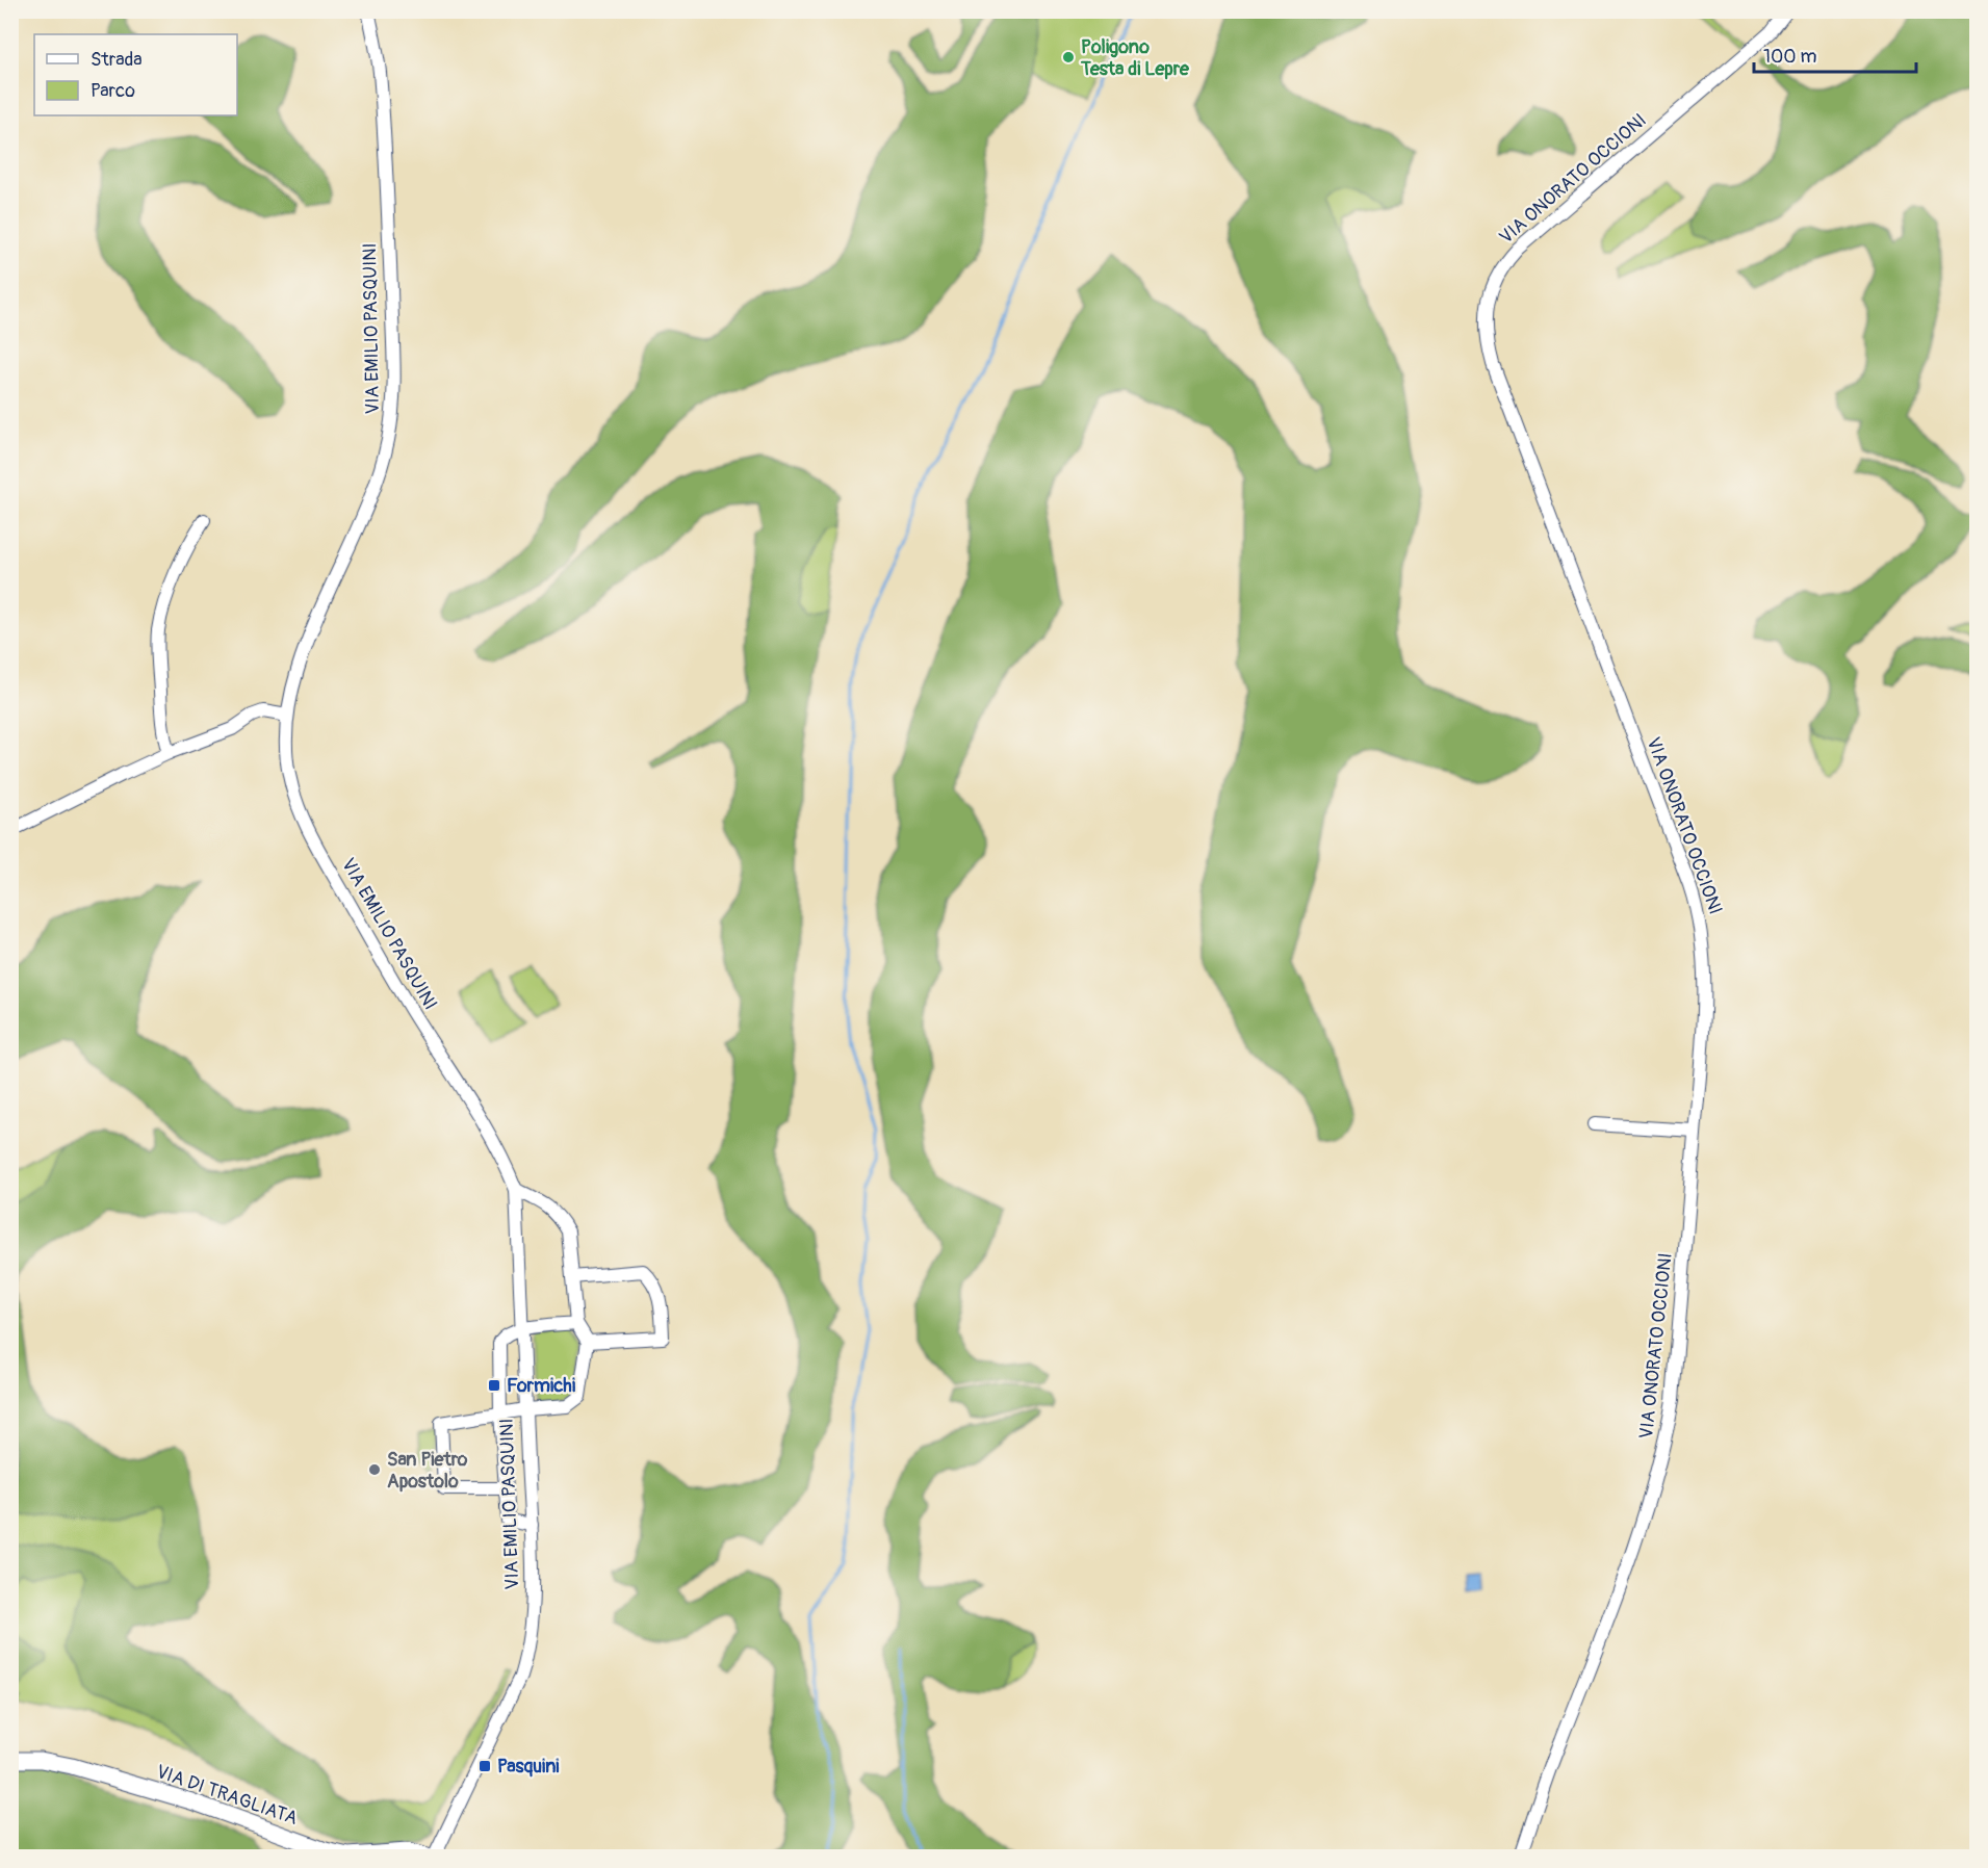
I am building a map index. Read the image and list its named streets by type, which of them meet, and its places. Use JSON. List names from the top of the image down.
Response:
{
  "streets": {
    "street": ["VIA ONORATO OCCIONI", "VIA EMILIO PASQUINI", "VIA DI TRAGLIATA"]
  },
  "crossings": [
    ["VIA EMILIO PASQUINI", "VIA DI TRAGLIATA"]
  ],
  "places": {
    "other": ["Poligono Testa di Lepre", "San Pietro Apostolo"],
    "transit": ["Formichi", "Pasquini"]
  },
  "legend": ["Strada", "Parco"],
  "scale_bar": "100 m"
}
